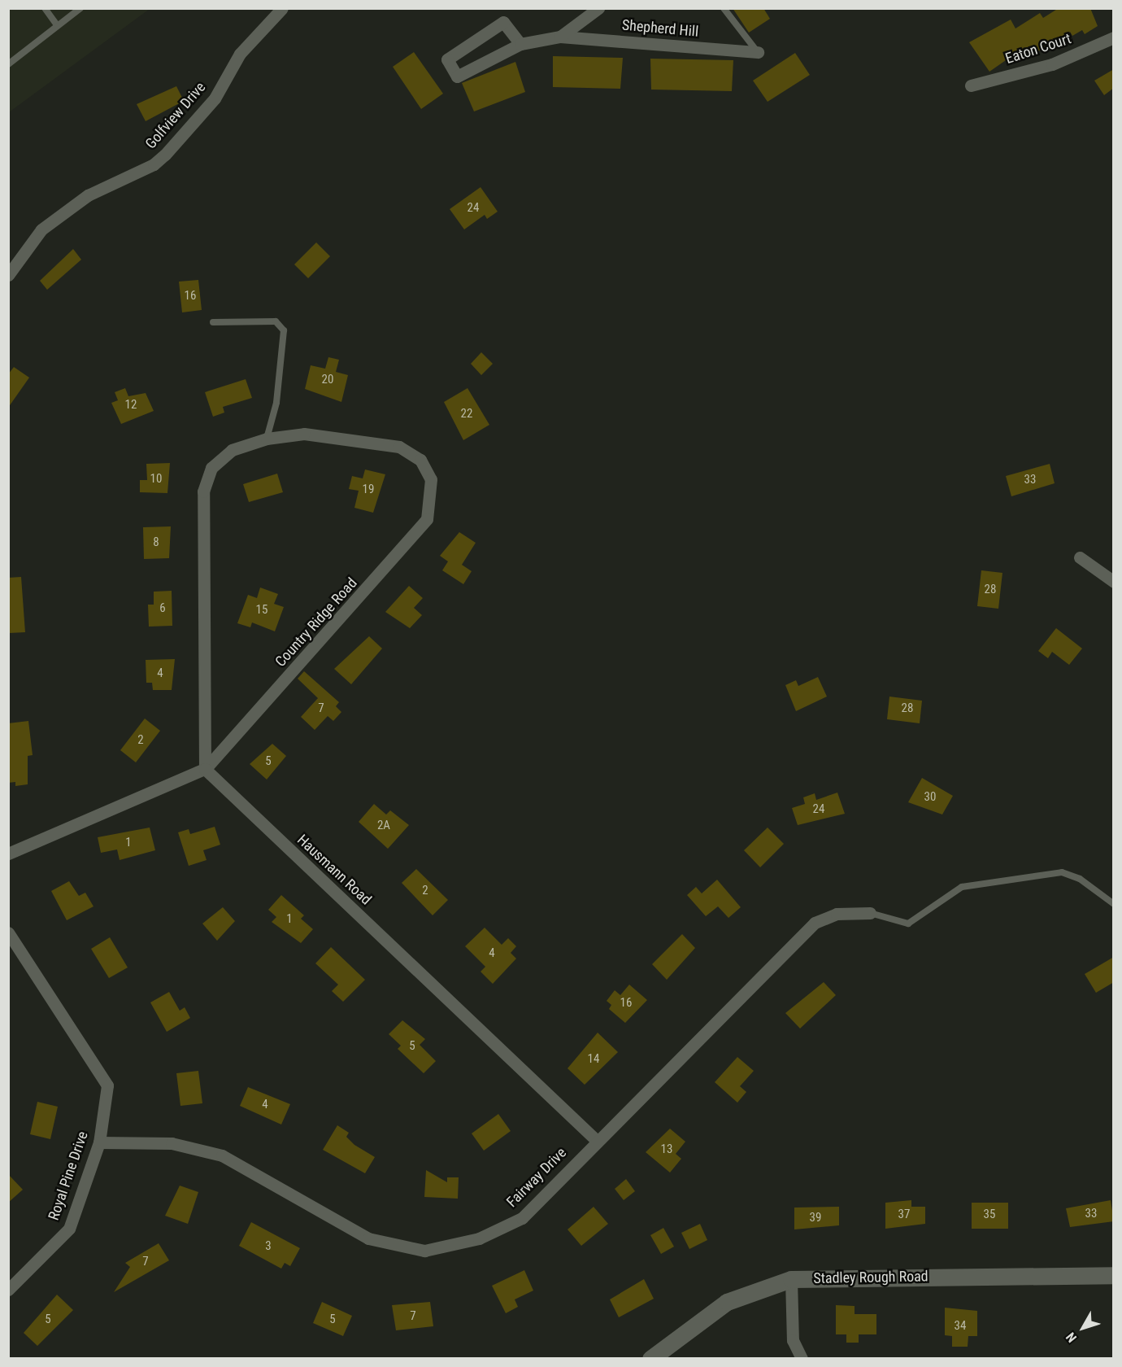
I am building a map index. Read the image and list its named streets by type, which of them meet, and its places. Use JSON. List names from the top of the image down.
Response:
{
  "streets": {
    "main road": ["Stadley Rough Road"],
    "street": [
      "Shepherd Hill",
      "Eaton Court",
      "Golfview Drive",
      "Country Ridge Road",
      "Hausmann Road",
      "Royal Pine Drive",
      "Fairway Drive"
    ]
  },
  "crossings": [
    ["Country Ridge Road", "Hausmann Road"],
    ["Hausmann Road", "Fairway Drive"],
    ["Royal Pine Drive", "Fairway Drive"]
  ],
  "house_numbers": [
    "24",
    "16",
    "20",
    "12",
    "22",
    "10",
    "33",
    "19",
    "8",
    "28",
    "6",
    "15",
    "4",
    "7",
    "28",
    "2",
    "5",
    "30",
    "24",
    "2A",
    "1",
    "2",
    "1",
    "4",
    "16",
    "5",
    "14",
    "4",
    "13",
    "33",
    "37",
    "35",
    "39",
    "3",
    "7",
    "7",
    "5",
    "5",
    "34"
  ],
  "north": "bottom left"
}
